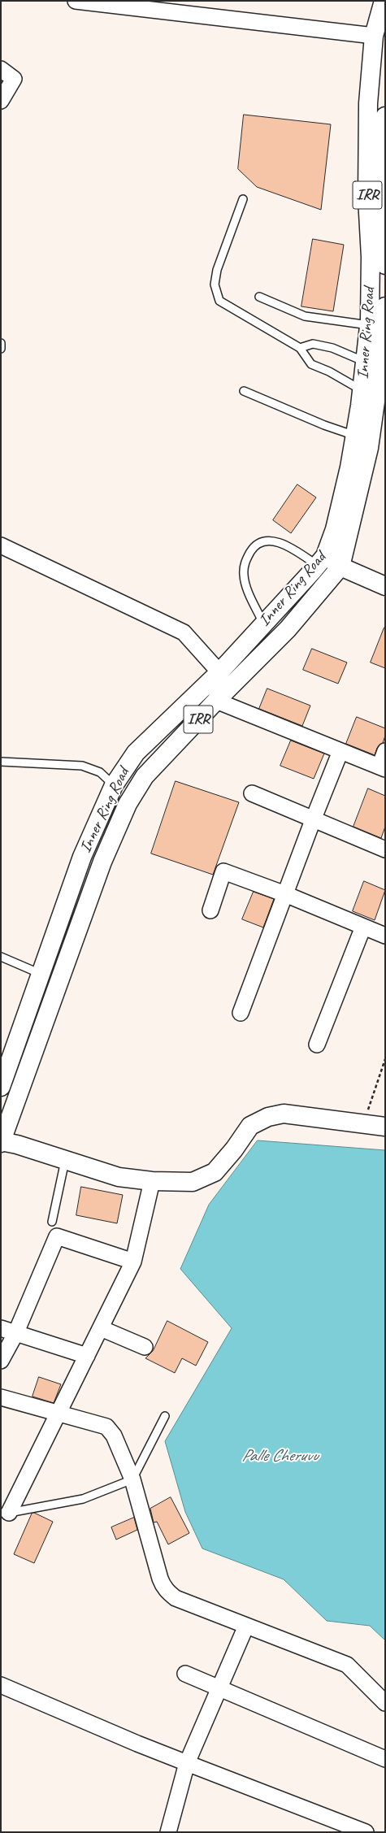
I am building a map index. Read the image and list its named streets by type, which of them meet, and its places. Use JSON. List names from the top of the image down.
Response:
{
  "streets": {
    "main road": ["IRR", "Inner Ring Road"]
  },
  "water": ["Palle Cheruvu"]
}
